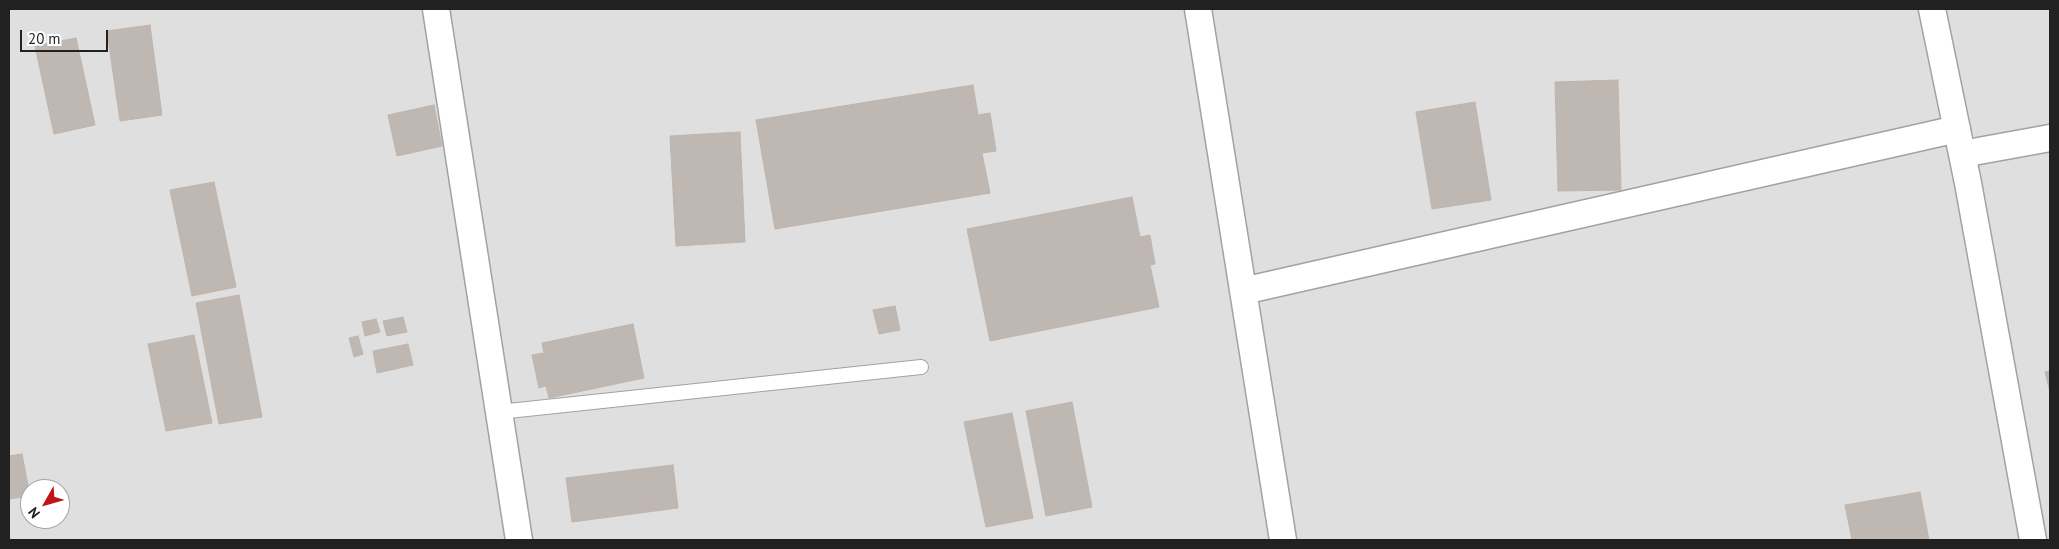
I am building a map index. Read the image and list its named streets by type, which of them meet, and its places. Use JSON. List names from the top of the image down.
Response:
{
  "scale_bar": "20 m",
  "north": "bottom left"
}
